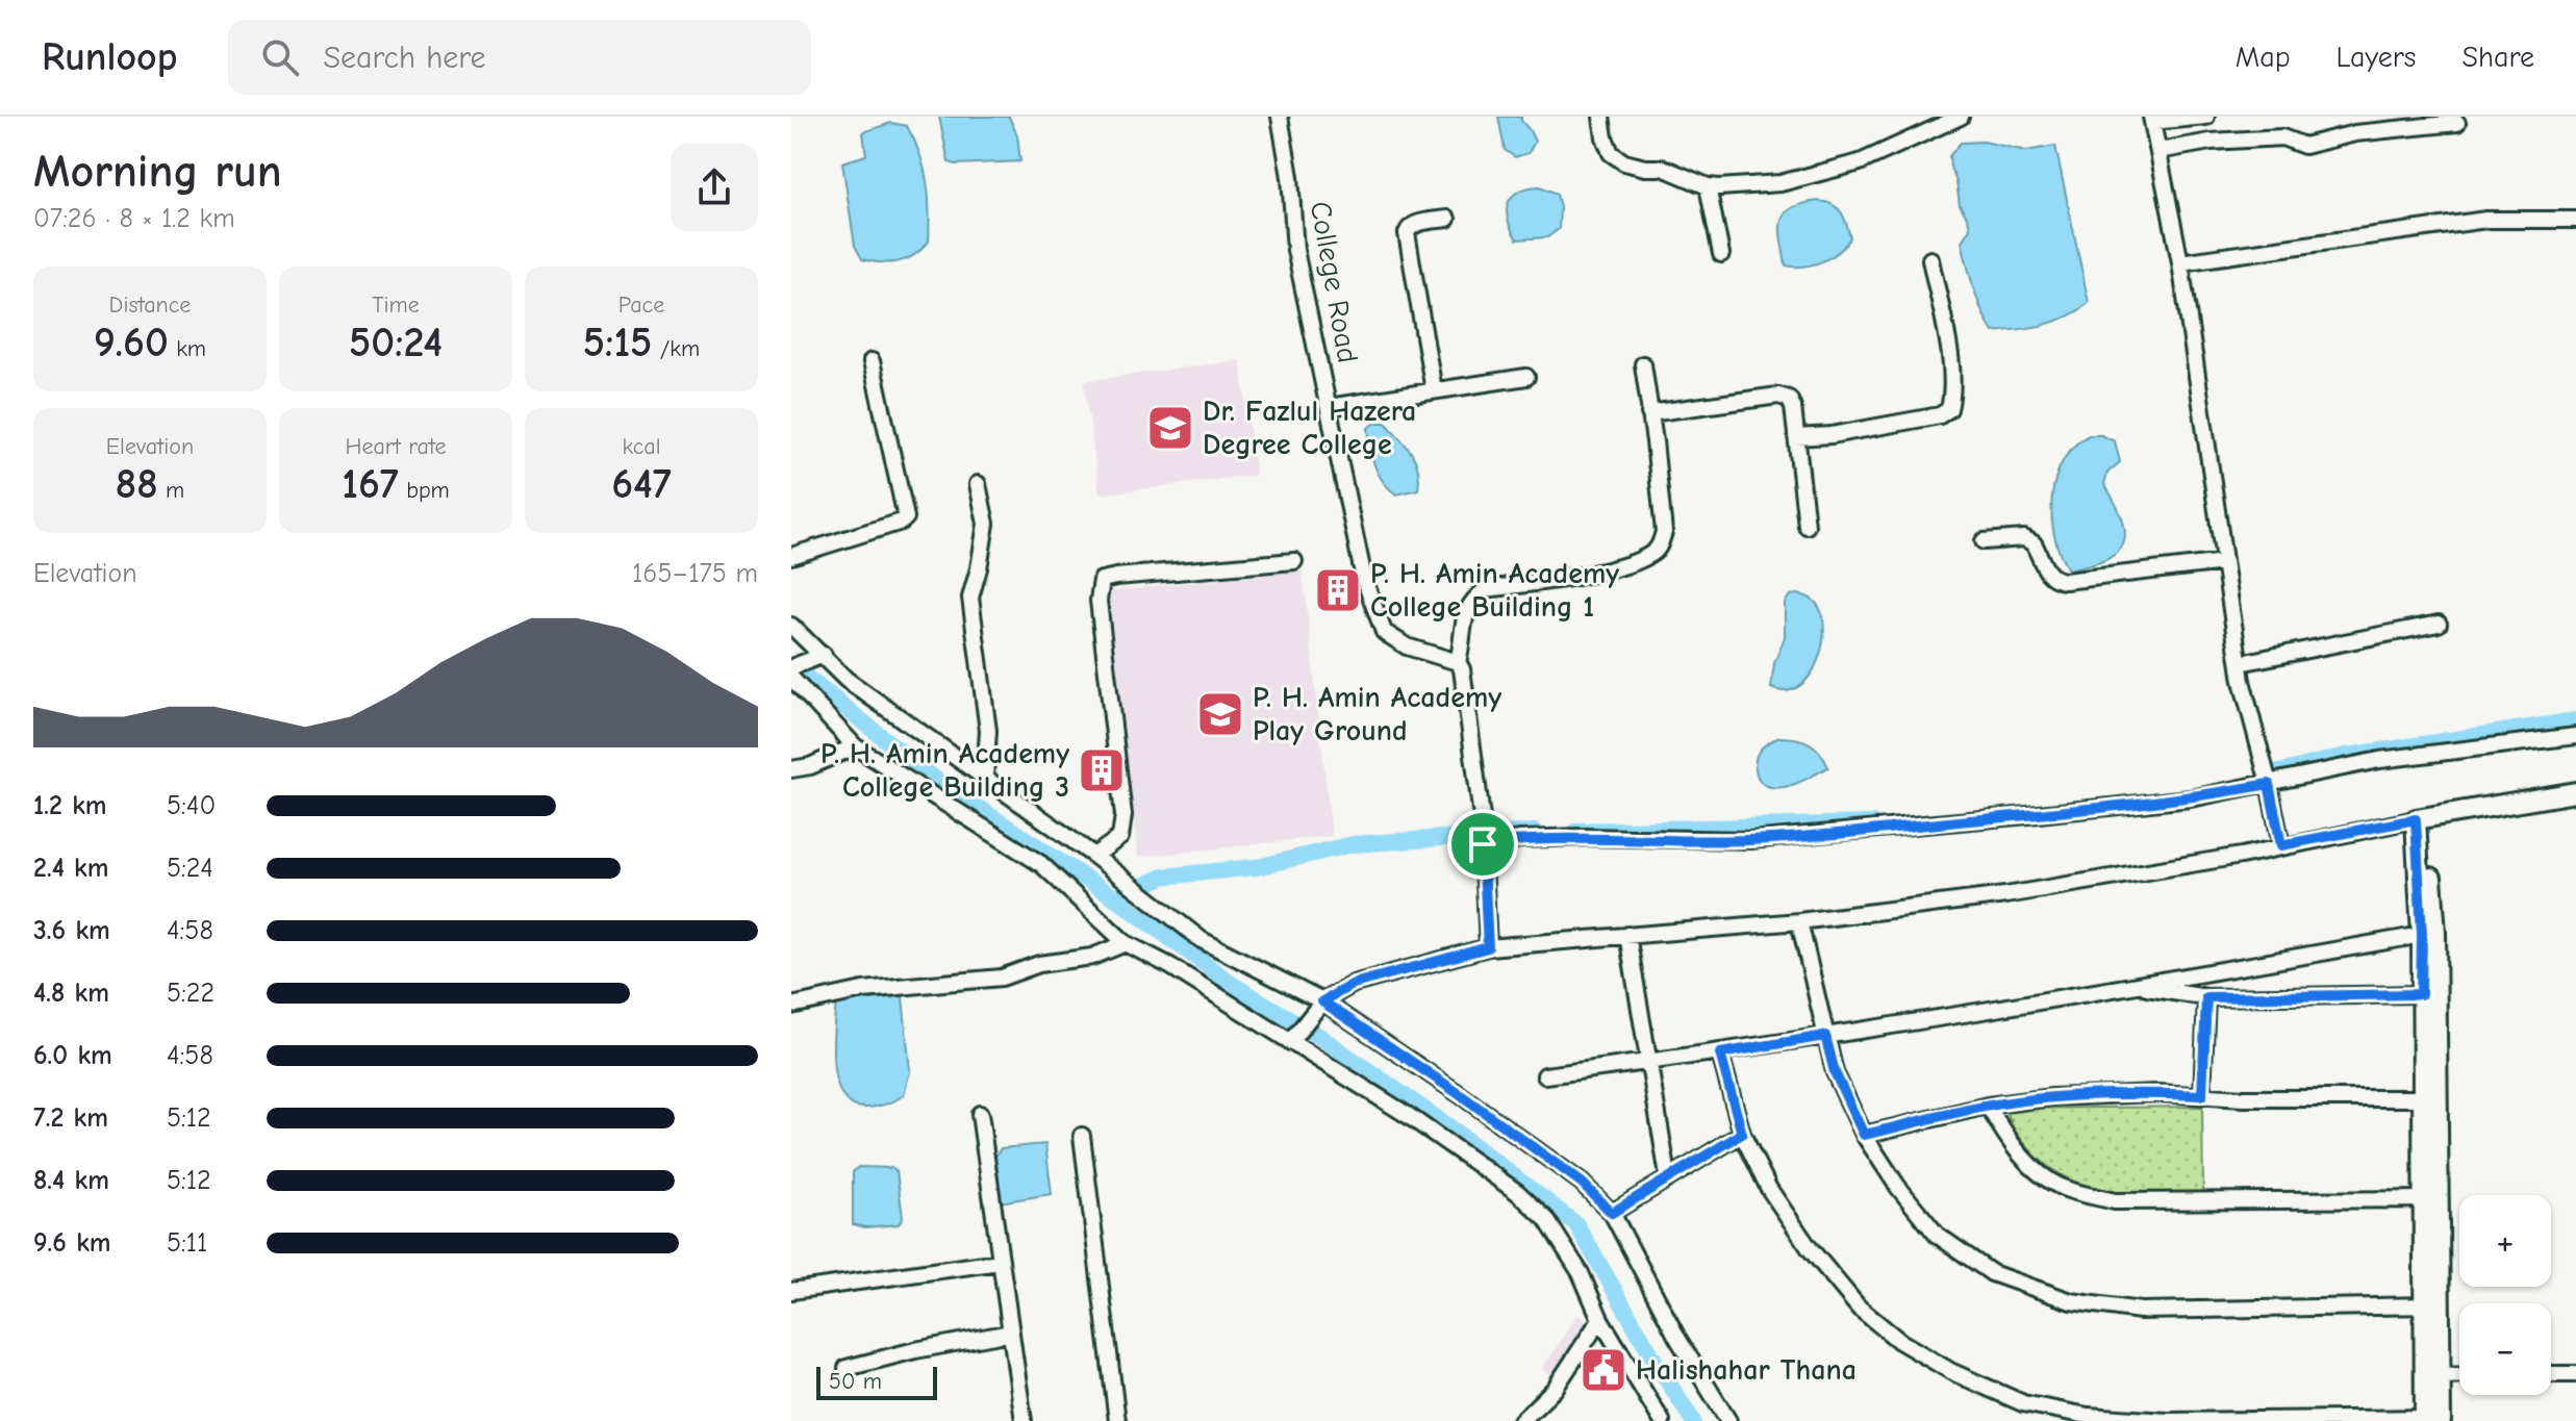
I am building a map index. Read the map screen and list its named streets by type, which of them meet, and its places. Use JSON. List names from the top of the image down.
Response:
{
  "streets": {
    "street": ["College Road"]
  },
  "places": {
    "school or university": ["Dr. Fazlul Hazera Degree College", "P. H. Amin Academy Play Ground"],
    "building": ["P. H. Amin Academy College Building 1", "P. H. Amin Academy College Building 3"],
    "public building": ["Halishahar Thana"]
  },
  "scale_bar": "50 m",
  "page": {
    "header": "Runloop",
    "search": "Search here",
    "nav": ["Map", "Layers", "Share"],
    "heading": ["Morning run", "07:26 · 8 × 1.2 km"],
    "stats": [
      ["Distance", "9.60 km"],
      ["Time", "50:24"],
      ["Pace", "5:15 /km"],
      ["Elevation", "88 m"],
      ["Heart rate", "167 bpm"],
      ["kcal", "647"]
    ],
    "chart": ["Elevation", "165–175 m"],
    "list": [
      {
        "name": "1.2 km",
        "note": "5:40"
      },
      {
        "name": "2.4 km",
        "note": "5:24"
      },
      {
        "name": "3.6 km",
        "note": "4:58"
      },
      {
        "name": "4.8 km",
        "note": "5:22"
      },
      {
        "name": "6.0 km",
        "note": "4:58"
      },
      {
        "name": "7.2 km",
        "note": "5:12"
      },
      {
        "name": "8.4 km",
        "note": "5:12"
      },
      {
        "name": "9.6 km",
        "note": "5:11"
      }
    ],
    "map_buttons": ["+", "−"],
    "scale": "50 m"
  }
}
